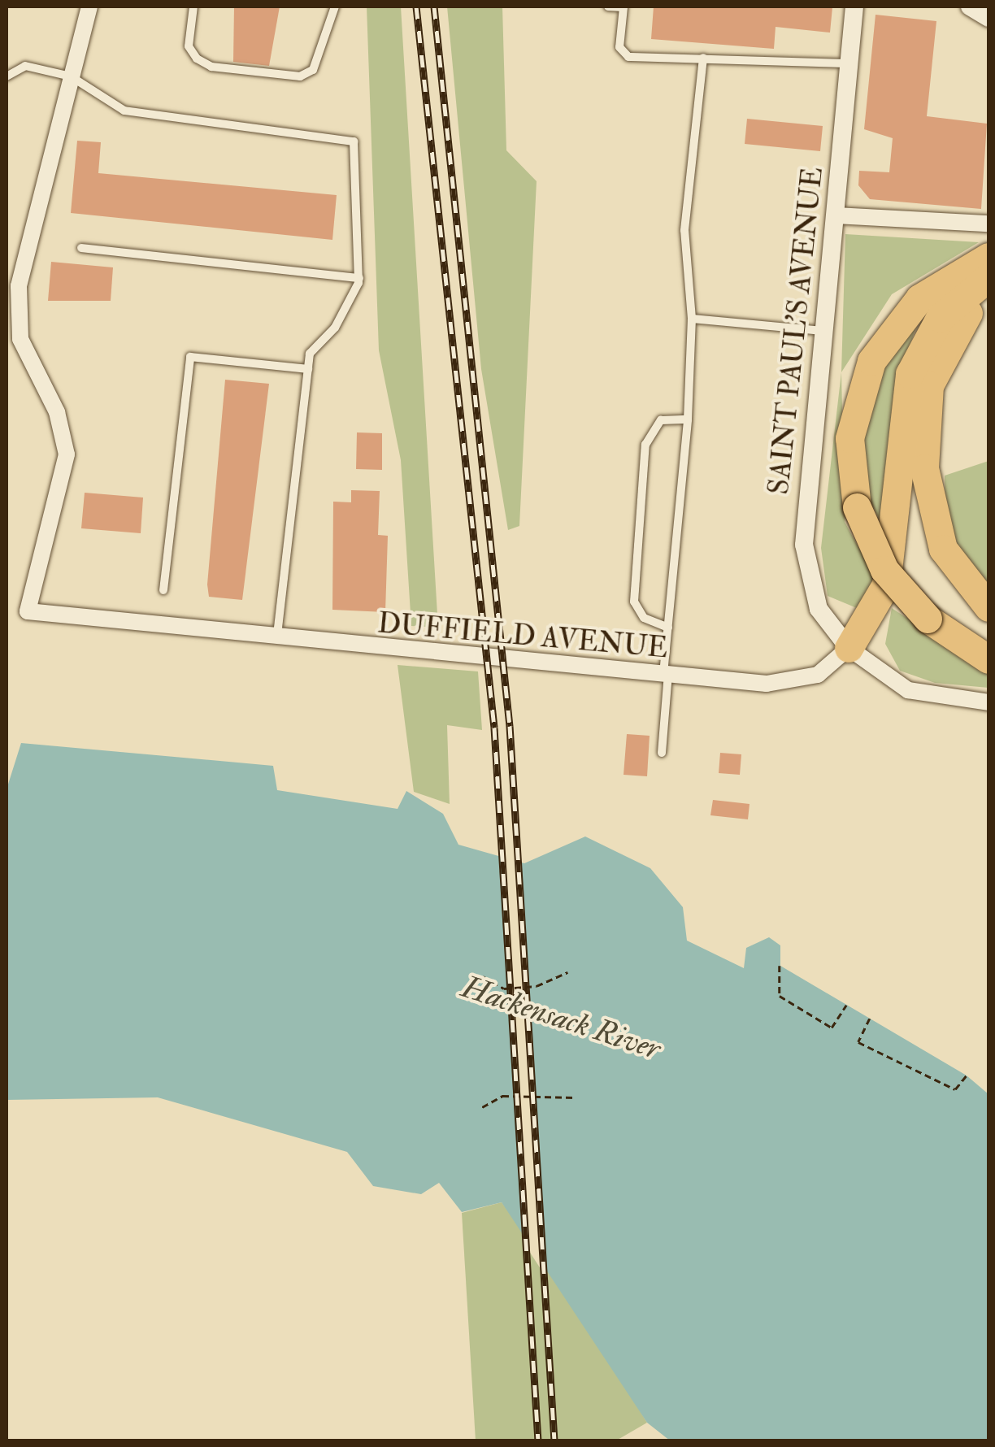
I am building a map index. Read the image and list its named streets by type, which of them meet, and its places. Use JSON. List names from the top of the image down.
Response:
{
  "streets": {
    "street": ["SAINT PAUL'S AVENUE", "DUFFIELD AVENUE"]
  },
  "crossings": [
    ["SAINT PAUL'S AVENUE", "DUFFIELD AVENUE"]
  ],
  "water": ["Hackensack River"]
}
